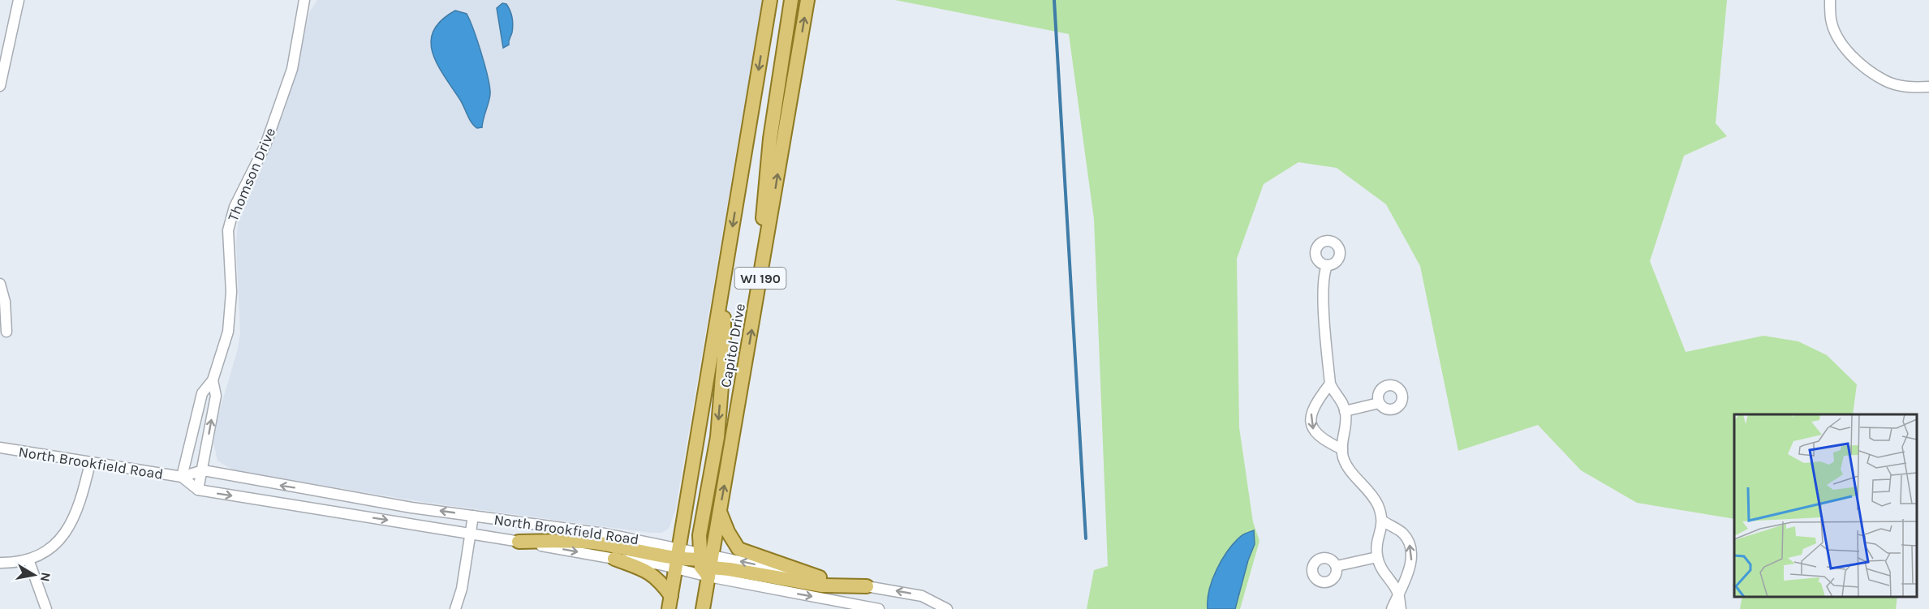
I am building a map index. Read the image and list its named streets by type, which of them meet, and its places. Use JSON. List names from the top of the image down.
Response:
{
  "streets": {
    "main road": ["WI 190", "Capitol Drive"],
    "street": ["Thomson Drive", "North Brookfield Road"]
  },
  "crossings": [
    ["Thomson Drive", "North Brookfield Road"],
    ["Capitol Drive", "North Brookfield Road"]
  ],
  "north": "right"
}
